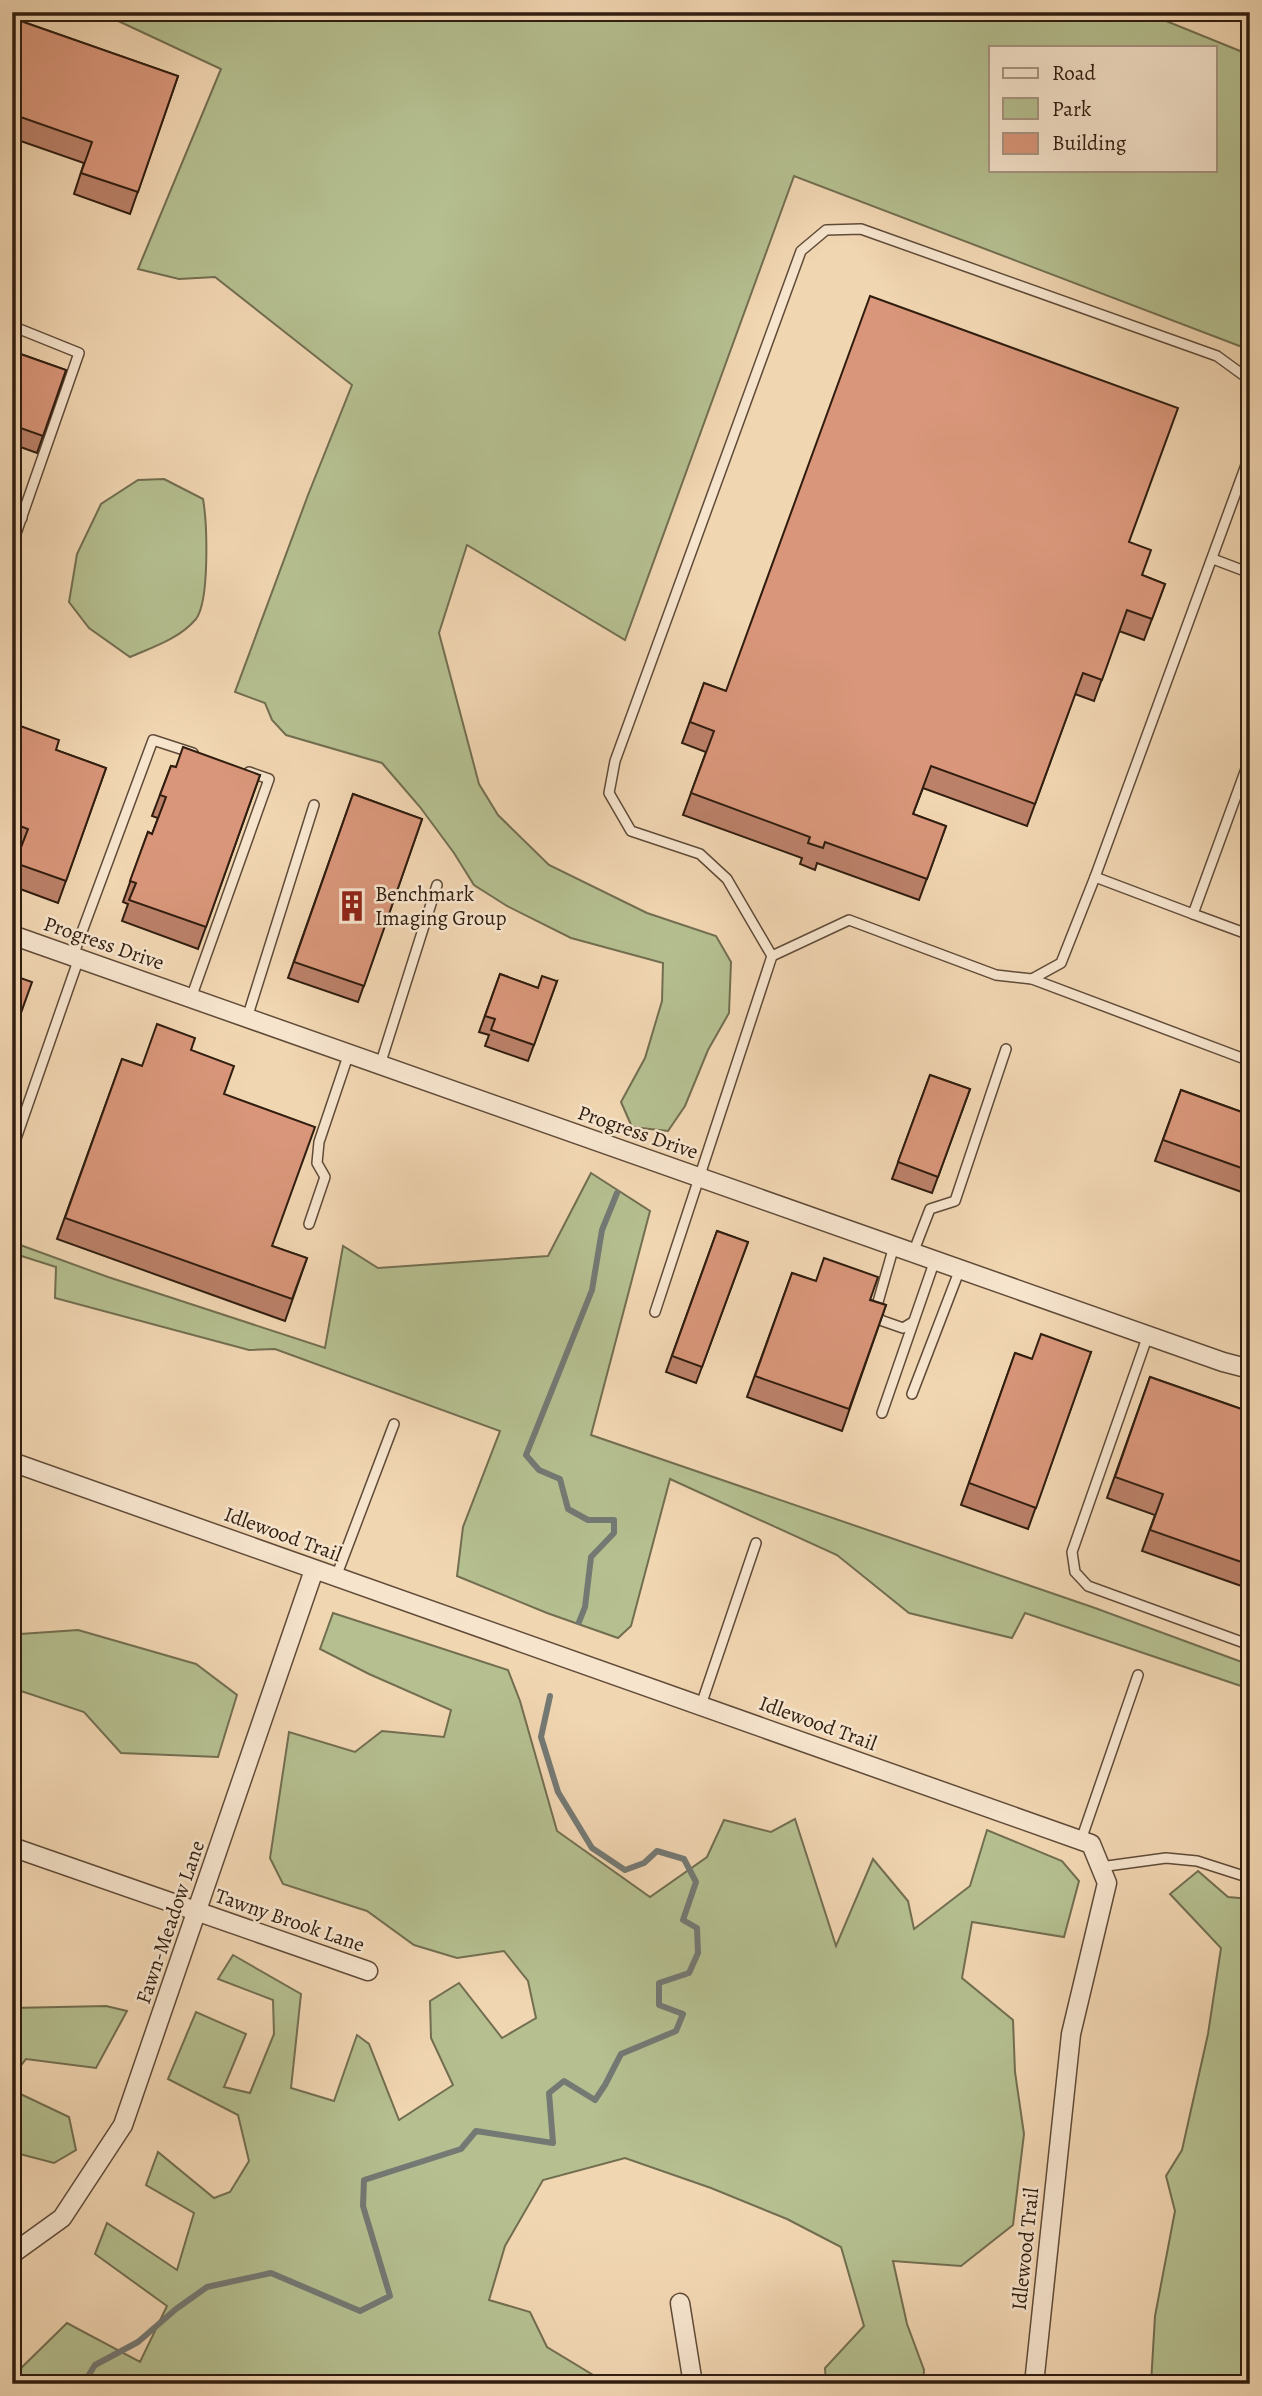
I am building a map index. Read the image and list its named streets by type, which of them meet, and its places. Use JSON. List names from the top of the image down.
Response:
{
  "streets": {
    "street": [
      "Progress Drive",
      "Idlewood Trail",
      "Tawny Brook Lane",
      "Fawn-Meadow Lane"
    ]
  },
  "crossings": [
    ["Idlewood Trail", "Fawn-Meadow Lane"],
    ["Tawny Brook Lane", "Fawn-Meadow Lane"]
  ],
  "places": {
    "building": ["Benchmark Imaging Group"]
  },
  "legend": ["Road", "Park", "Building"]
}
